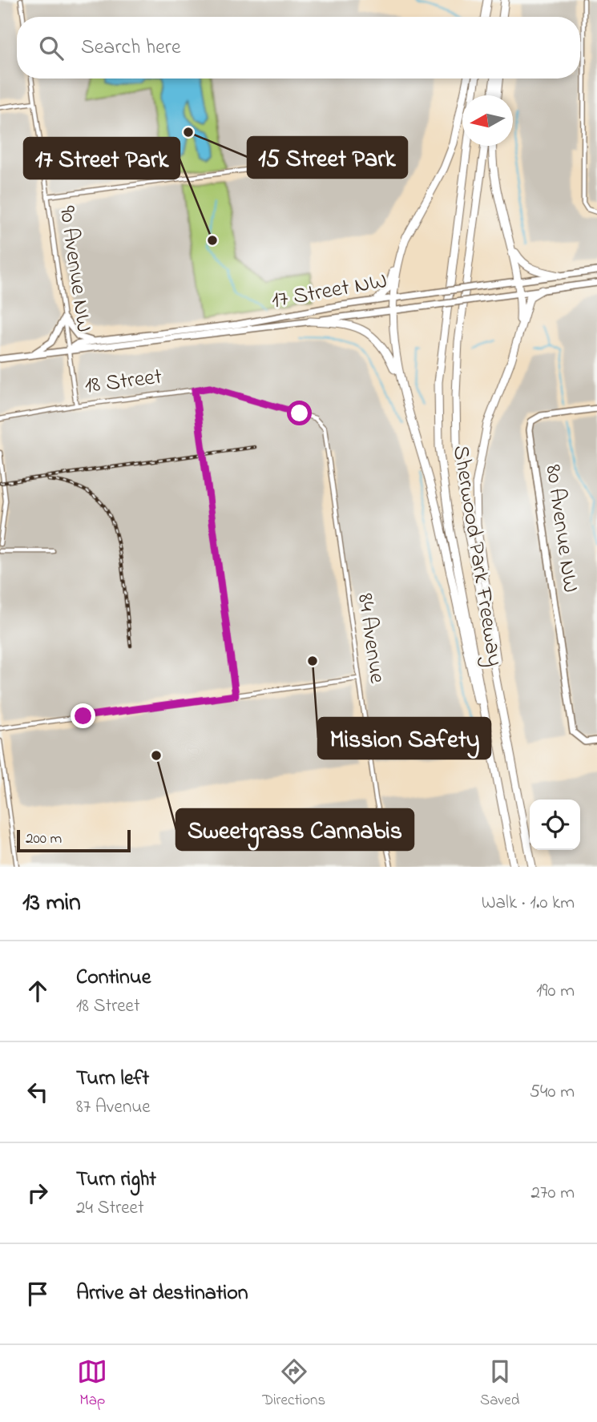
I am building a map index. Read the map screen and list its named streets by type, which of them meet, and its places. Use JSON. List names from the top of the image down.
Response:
{
  "streets": {
    "highway": ["Sherwood Park Freeway"],
    "main road": ["17 Street NW", "80 Avenue NW"],
    "street": ["90 Avenue NW", "18 Street", "84 Avenue"]
  },
  "crossings": [
    ["90 Avenue NW", "17 Street NW"],
    ["90 Avenue NW", "18 Street"],
    ["18 Street", "84 Avenue"]
  ],
  "places": [
    "15 Street Park",
    "17 Street Park",
    "Mission Safety",
    "Sweetgrass Cannabis"
  ],
  "scale_bar": "200 m",
  "north": "left",
  "page": {
    "search": "Search here",
    "scale": "200 m",
    "heading": ["13 min", "Walk · 1.0 km"],
    "list": [
      ["Continue", "18 Street", "190 m"],
      ["Turn left", "87 Avenue", "540 m"],
      ["Turn right", "24 Street", "270 m"],
      "Arrive at destination"
    ],
    "nav": ["Map", "Directions", "Saved"]
  }
}
